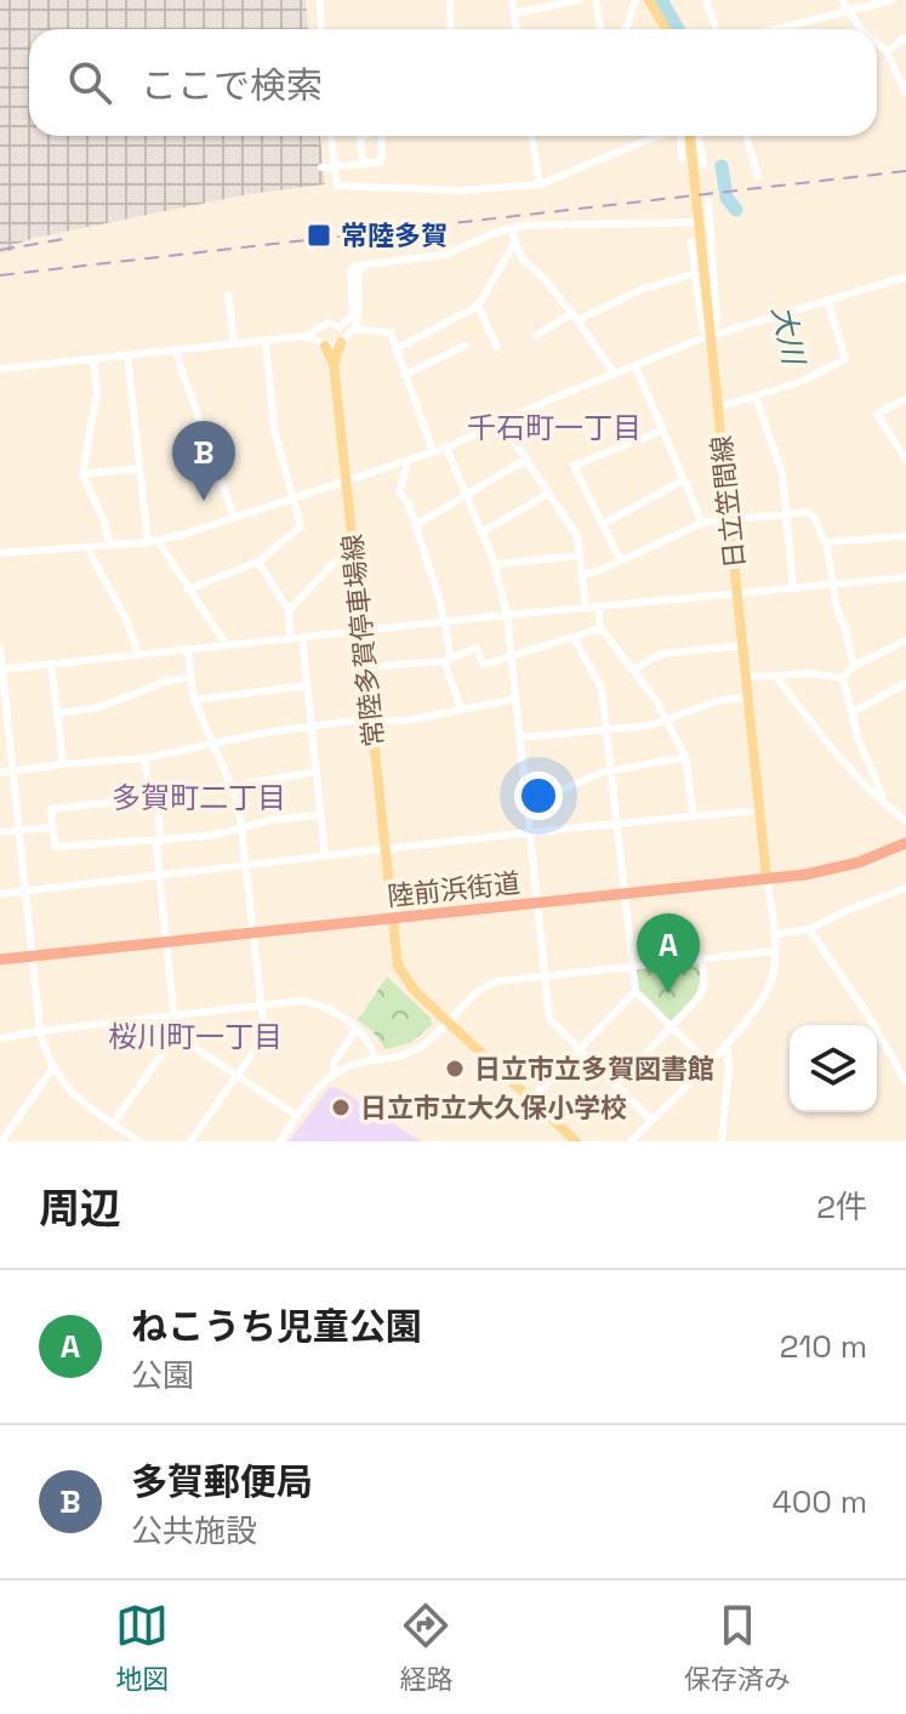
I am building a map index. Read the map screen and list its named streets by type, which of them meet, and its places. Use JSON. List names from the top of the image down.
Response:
{
  "streets": {
    "highway": ["陸前浜街道"],
    "main road": ["日立笠間線", "常陸多賀停車場線"]
  },
  "crossings": [
    ["日立笠間線", "陸前浜街道"],
    ["常陸多賀停車場線", "陸前浜街道"]
  ],
  "districts": ["千石町一丁目", "多賀町二丁目", "桜川町一丁目"],
  "water": ["大川"],
  "places": {
    "transit": ["常陸多賀"],
    "other": ["日立市立多賀図書館", "日立市立大久保小学校"]
  },
  "page": {
    "search": "ここで検索",
    "pins": ["B", "A"],
    "heading": ["周辺", "2件"],
    "list": [
      {
        "mark": "A",
        "name": "ねこうち児童公園",
        "note": "公園",
        "value": "210 m"
      },
      {
        "mark": "B",
        "name": "多賀郵便局",
        "note": "公共施設",
        "value": "400 m"
      }
    ],
    "nav": ["地図", "経路", "保存済み"]
  }
}
